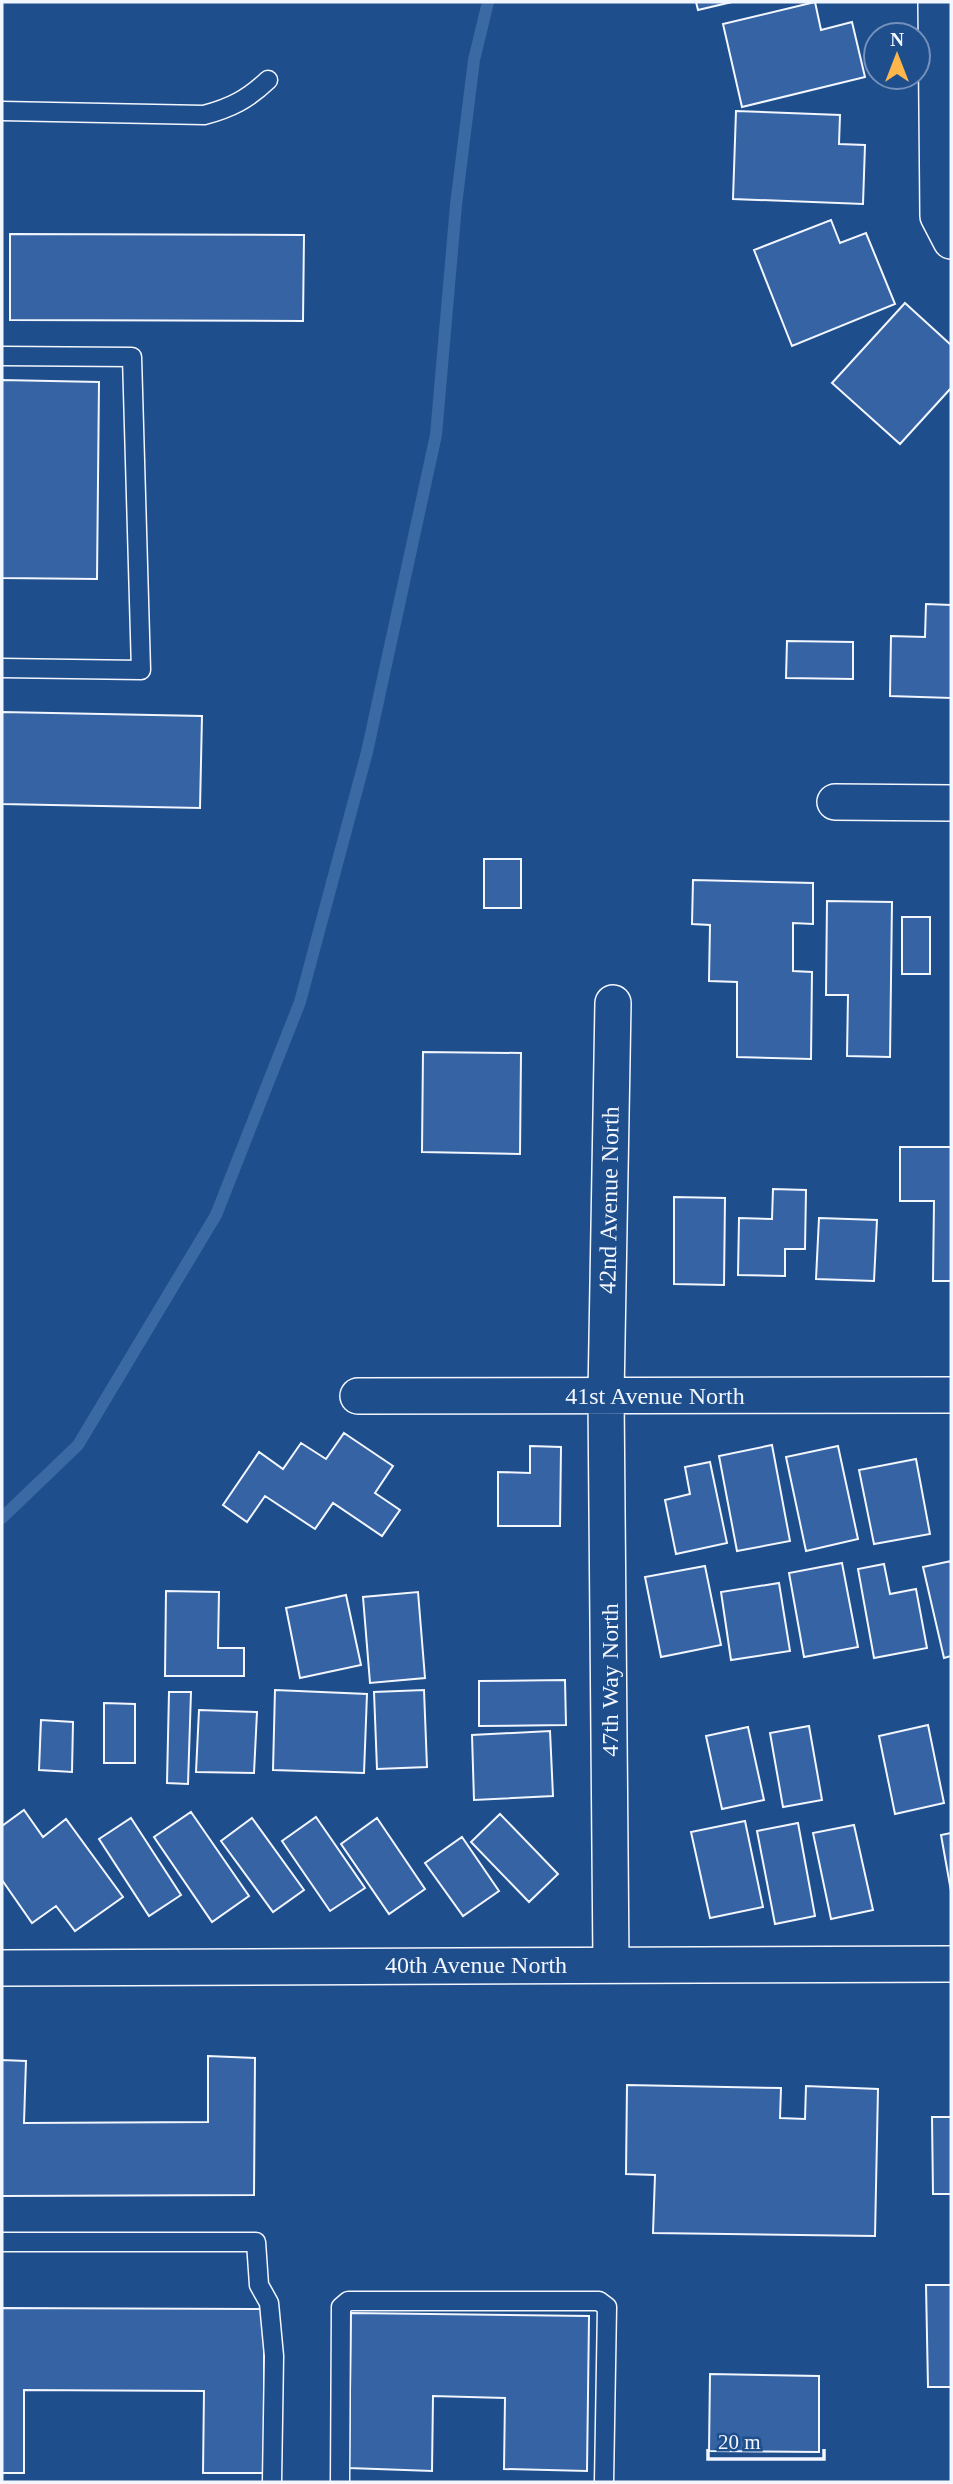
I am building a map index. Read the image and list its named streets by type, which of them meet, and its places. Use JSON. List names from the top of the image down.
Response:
{
  "streets": {
    "street": [
      "42nd Avenue North",
      "41st Avenue North",
      "47th Way North",
      "40th Avenue North"
    ]
  },
  "crossings": [
    ["42nd Avenue North", "41st Avenue North"],
    ["42nd Avenue North", "47th Way North"],
    ["41st Avenue North", "47th Way North"],
    ["47th Way North", "40th Avenue North"]
  ],
  "scale_bar": "20 m",
  "north": "top"
}
